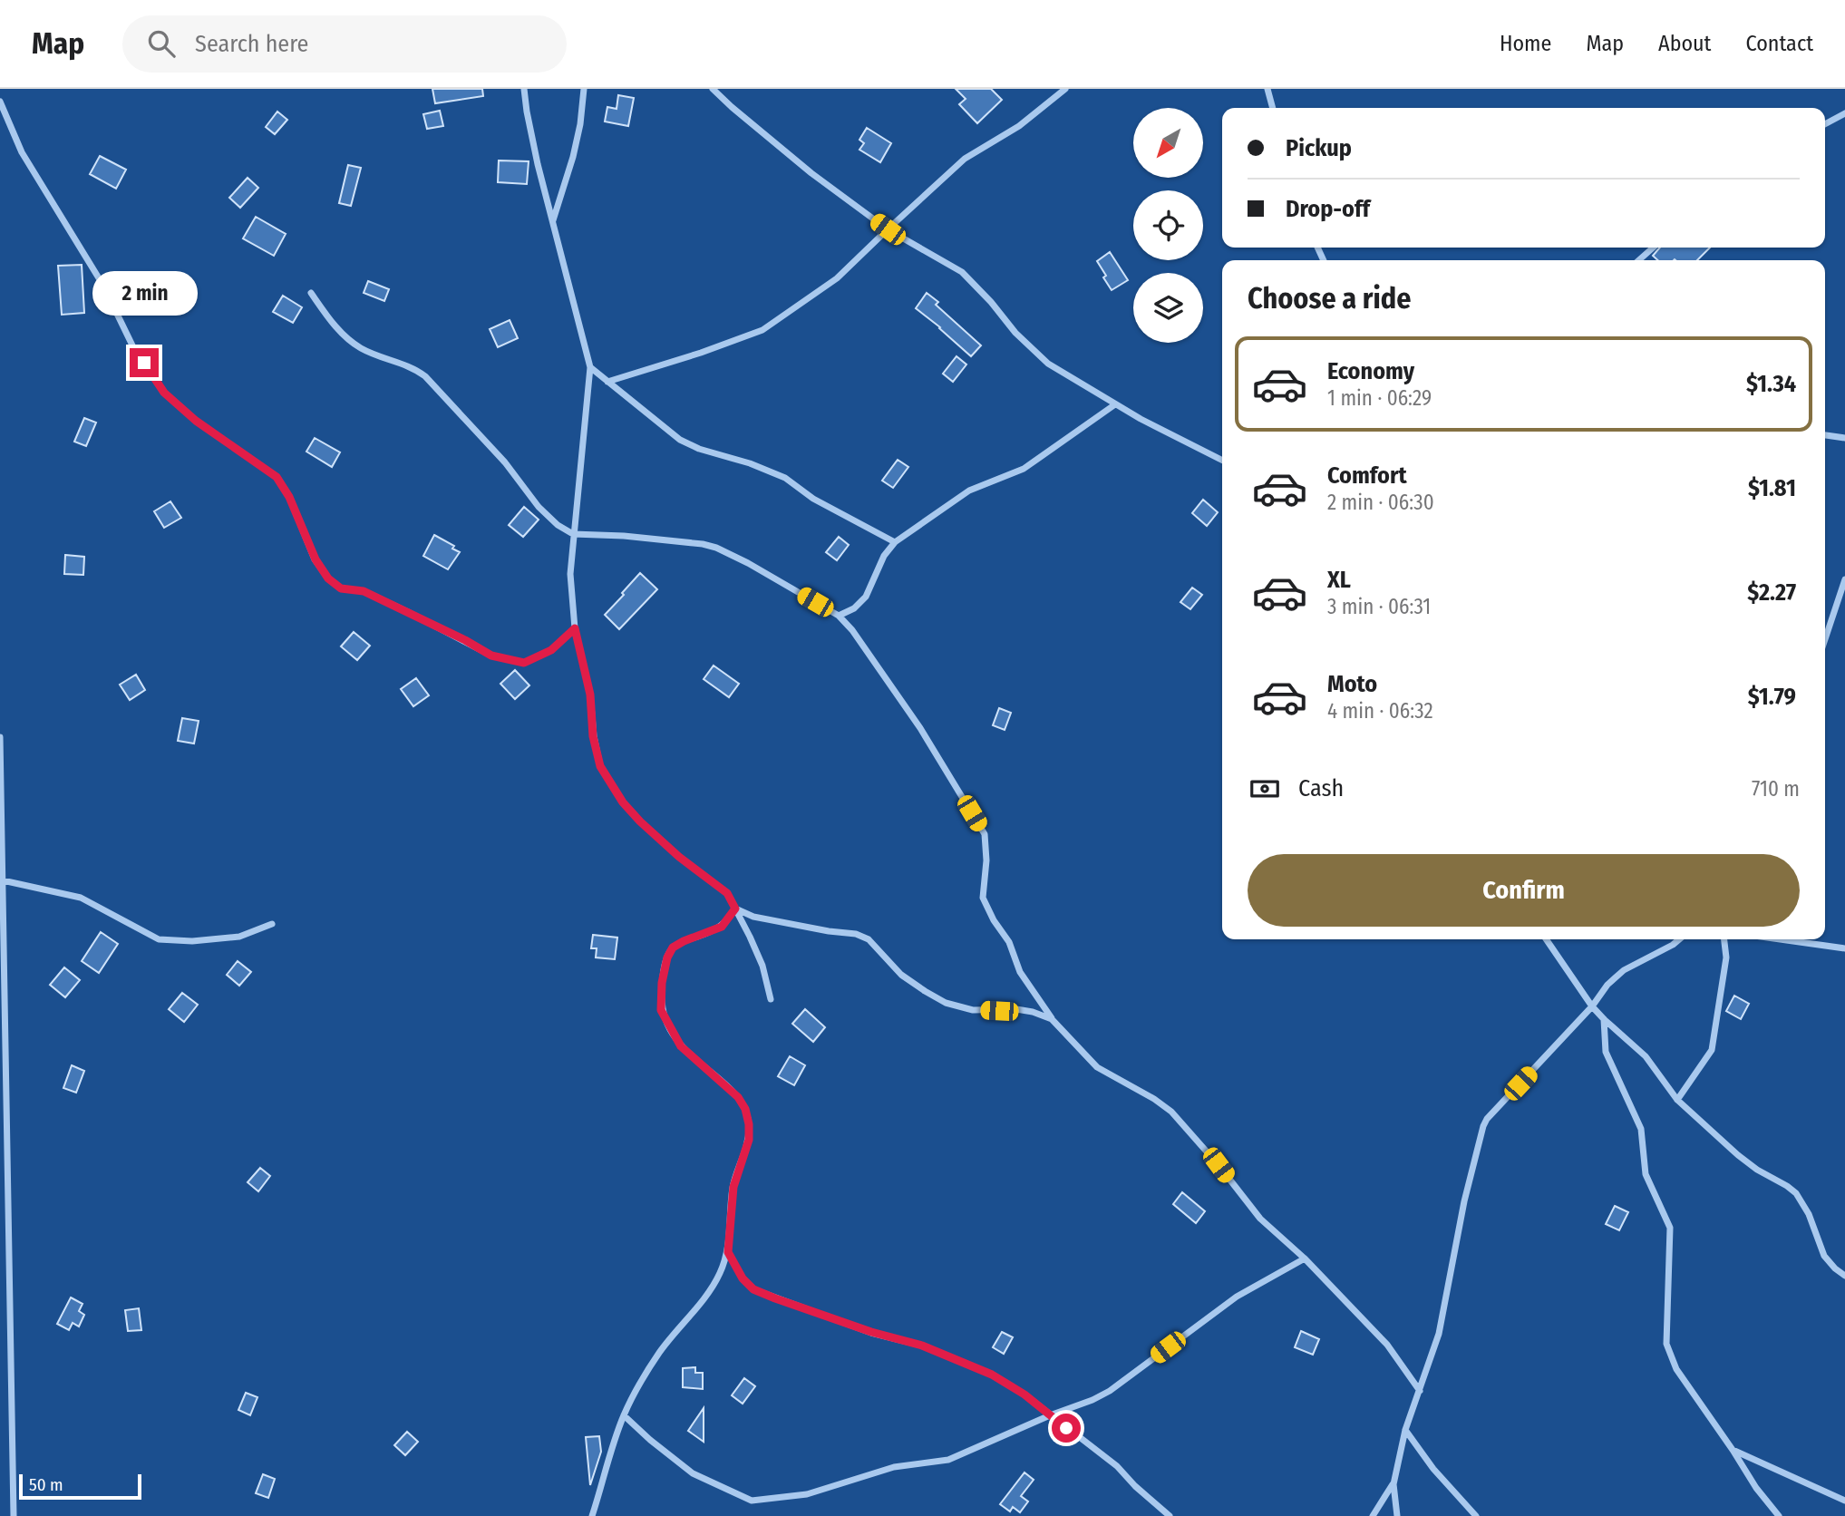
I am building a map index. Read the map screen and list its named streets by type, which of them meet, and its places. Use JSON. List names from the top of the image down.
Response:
{
  "scale_bar": "50 m",
  "north": "bottom left",
  "page": {
    "header": "Map",
    "search": "Search here",
    "nav": [
      "Home",
      "Map",
      "About",
      "Contact"
    ],
    "banner": ["Pickup", "Drop-off"],
    "heading": "Choose a ride",
    "bubble": "2 min",
    "list": [
      {
        "name": "Economy",
        "note": "1 min · 06:29",
        "value": "$1.34"
      },
      {
        "name": "Comfort",
        "note": "2 min · 06:30",
        "value": "$1.81"
      },
      {
        "name": "XL",
        "note": "3 min · 06:31",
        "value": "$2.27"
      },
      {
        "name": "Moto",
        "note": "4 min · 06:32",
        "value": "$1.79"
      }
    ],
    "pay": ["Cash", "710 m"],
    "buttons": "Confirm",
    "scale": "50 m"
  }
}
